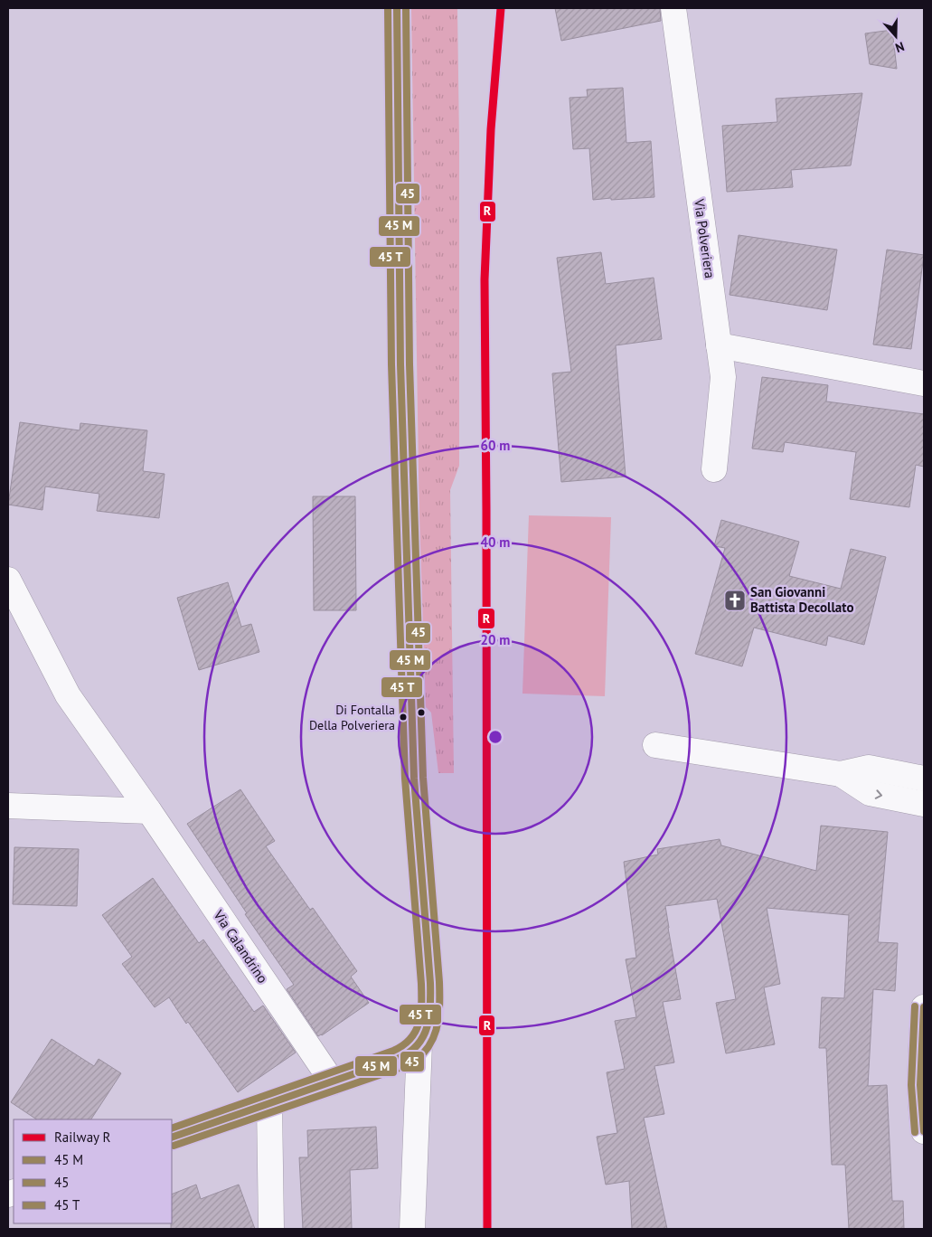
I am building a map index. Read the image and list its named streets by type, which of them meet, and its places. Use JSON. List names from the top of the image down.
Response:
{
  "streets": {
    "street": ["Via Polveriera", "Via Calandrino"]
  },
  "places": {
    "church": ["San Giovanni Battista Decollato"],
    "other": ["Di Fontalla Della Polveriera"]
  },
  "lines": ["rail line R", "transit line 45"],
  "legend": [
    "Railway R",
    "45 M",
    "45",
    "45 T"
  ],
  "north": "bottom",
  "rings": ["60 m", "40 m", "20 m"]
}
